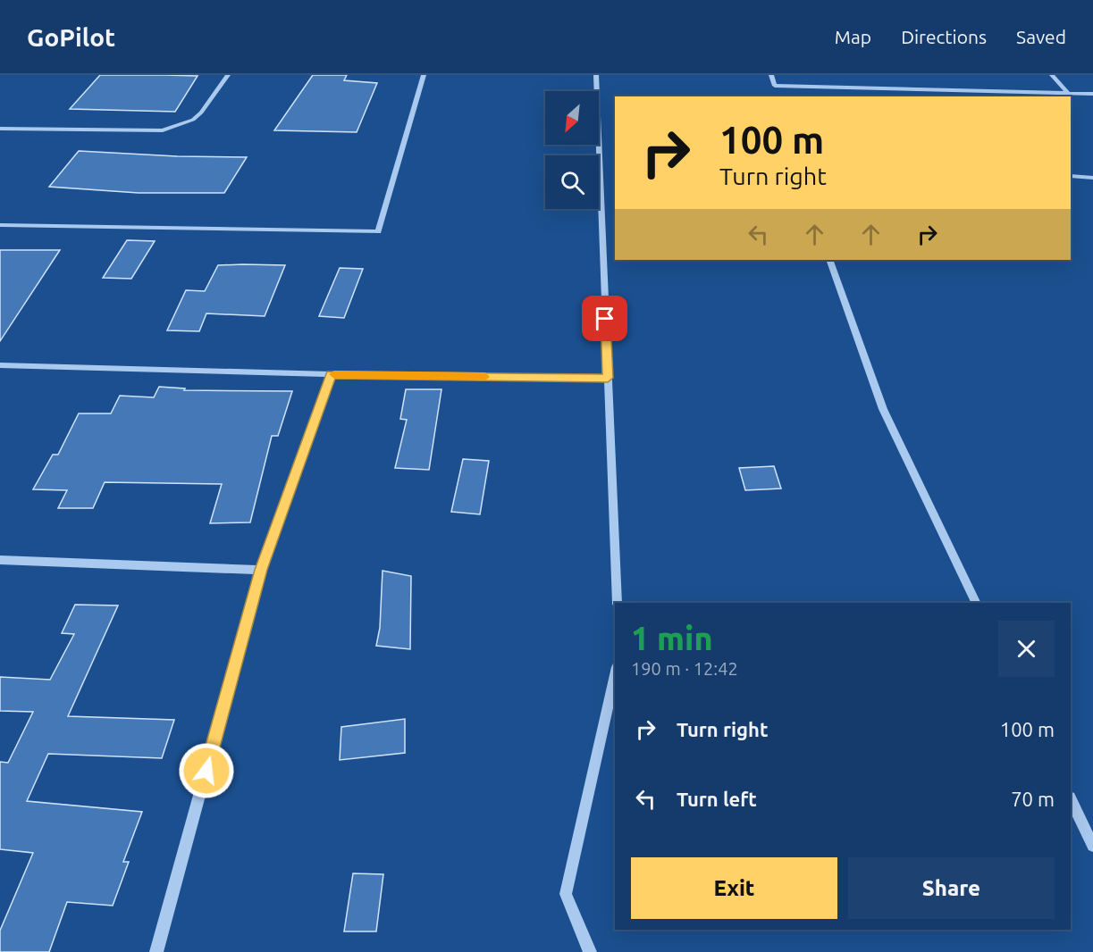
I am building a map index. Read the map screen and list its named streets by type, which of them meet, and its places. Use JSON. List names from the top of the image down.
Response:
{
  "north": "bottom left",
  "page": {
    "header": "GoPilot",
    "nav": ["Map", "Directions", "Saved"],
    "turn": ["100 m", "Turn right"],
    "heading": ["1 min", "190 m · 12:42"],
    "list": [
      {
        "name": "Turn right",
        "value": "100 m"
      },
      {
        "name": "Turn left",
        "value": "70 m"
      }
    ],
    "buttons": ["Exit", "Share"]
  }
}
